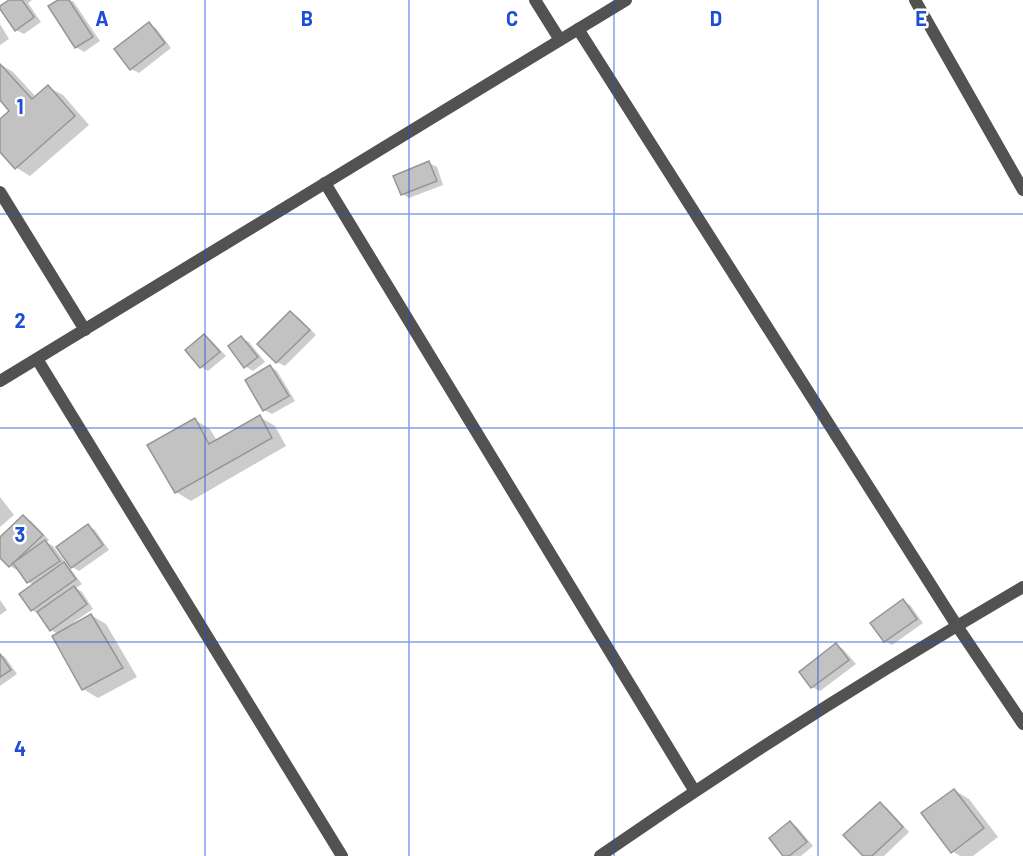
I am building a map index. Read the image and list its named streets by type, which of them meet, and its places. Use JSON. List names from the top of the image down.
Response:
{
  "grid": {
    "columns": [
      "A",
      "B",
      "C",
      "D",
      "E"
    ],
    "rows": [
      "1",
      "2",
      "3",
      "4"
    ]
  }
}
